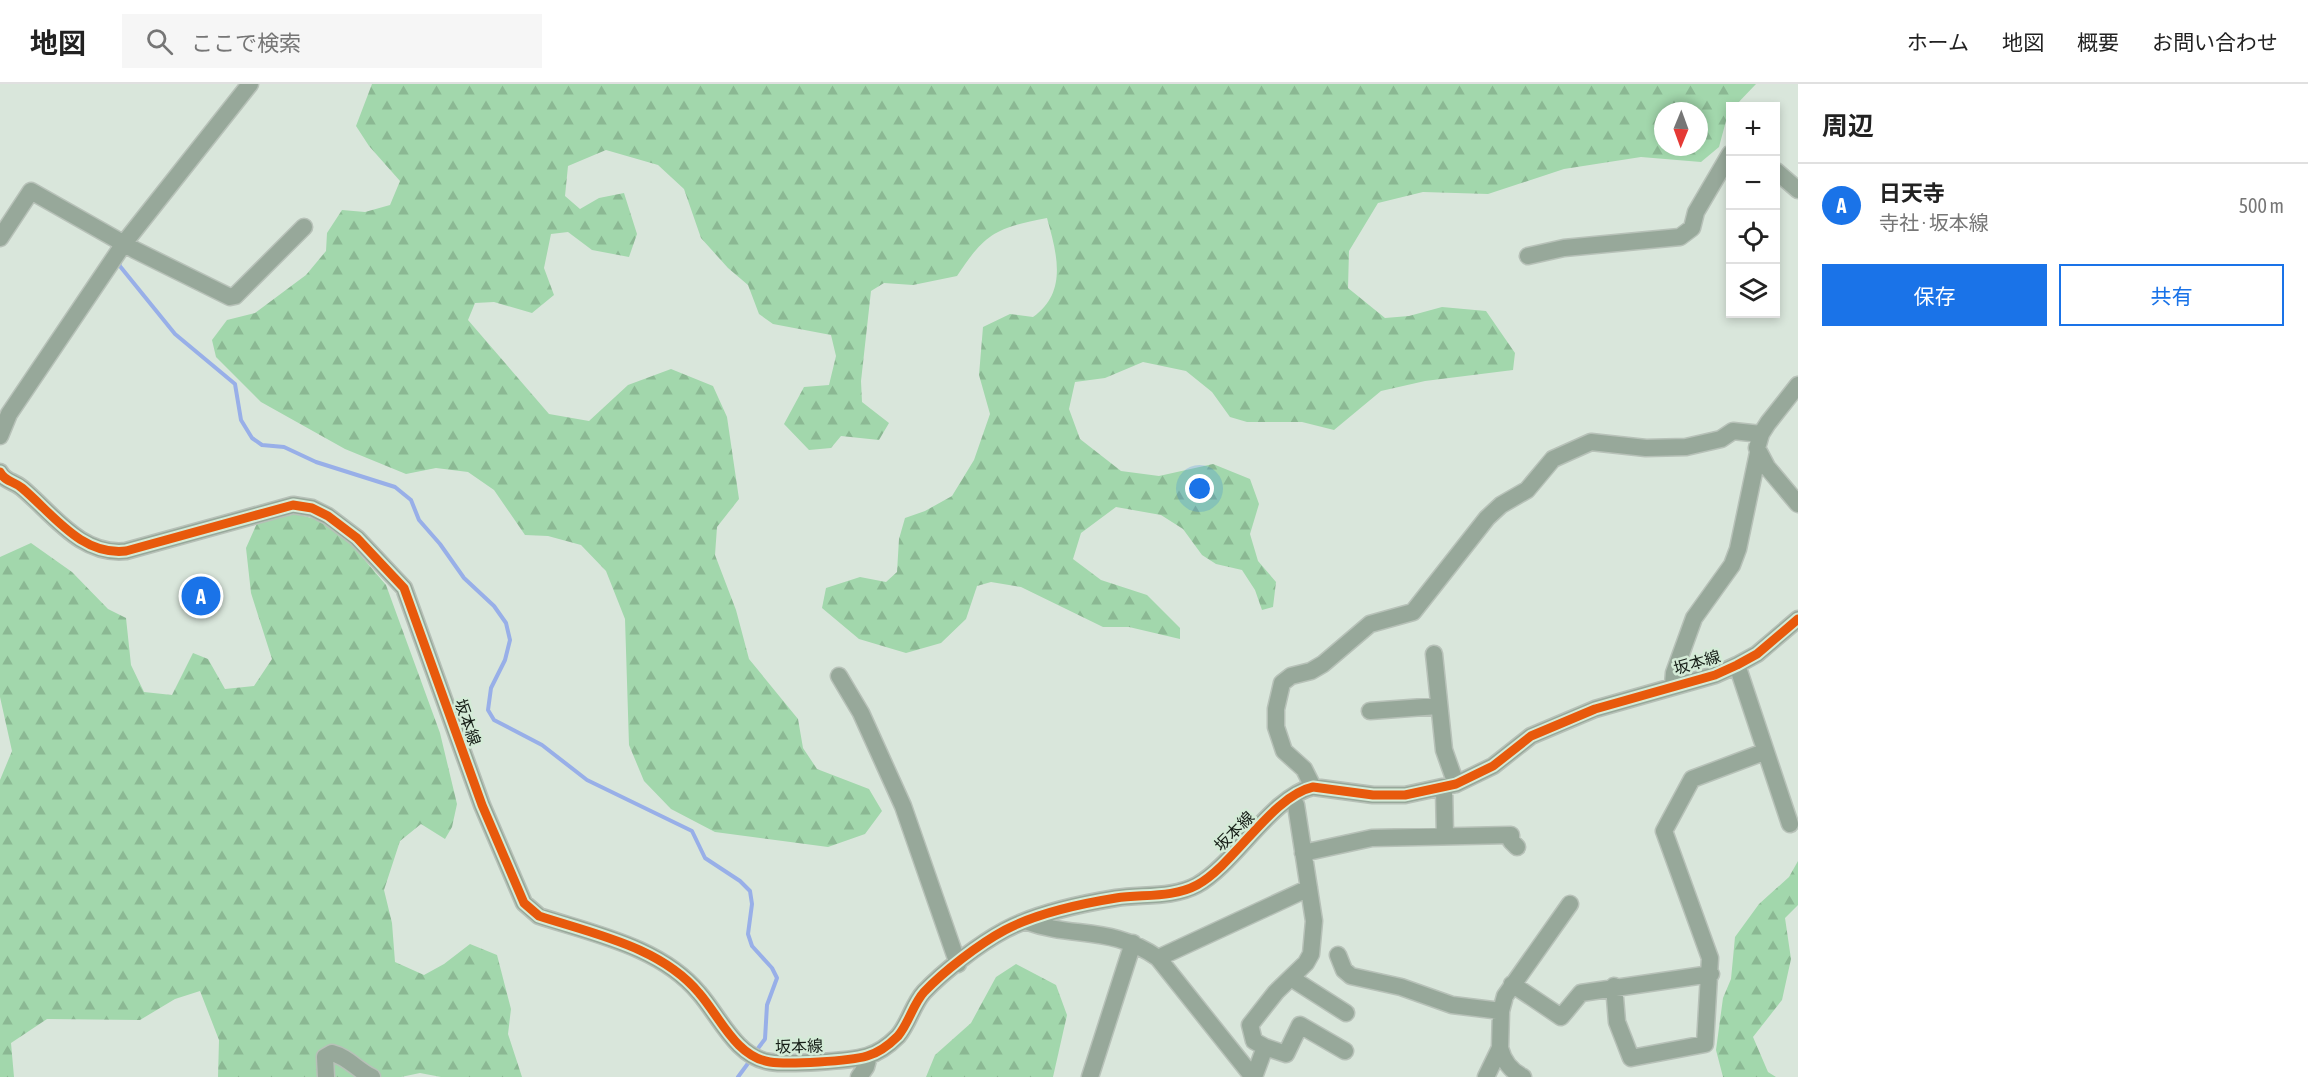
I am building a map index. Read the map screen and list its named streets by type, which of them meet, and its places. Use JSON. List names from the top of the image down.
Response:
{
  "streets": {
    "street": ["坂本線"]
  },
  "north": "bottom",
  "page": {
    "header": "地図",
    "search": "ここで検索",
    "nav": [
      "ホーム",
      "地図",
      "概要",
      "お問い合わせ"
    ],
    "heading": "周辺",
    "map_buttons": ["+", "−"],
    "list": [
      {
        "mark": "A",
        "name": "日天寺",
        "note": "寺社 · 坂本線",
        "value": "500 m"
      }
    ],
    "buttons": ["保存", "共有"],
    "pins": "A"
  }
}
